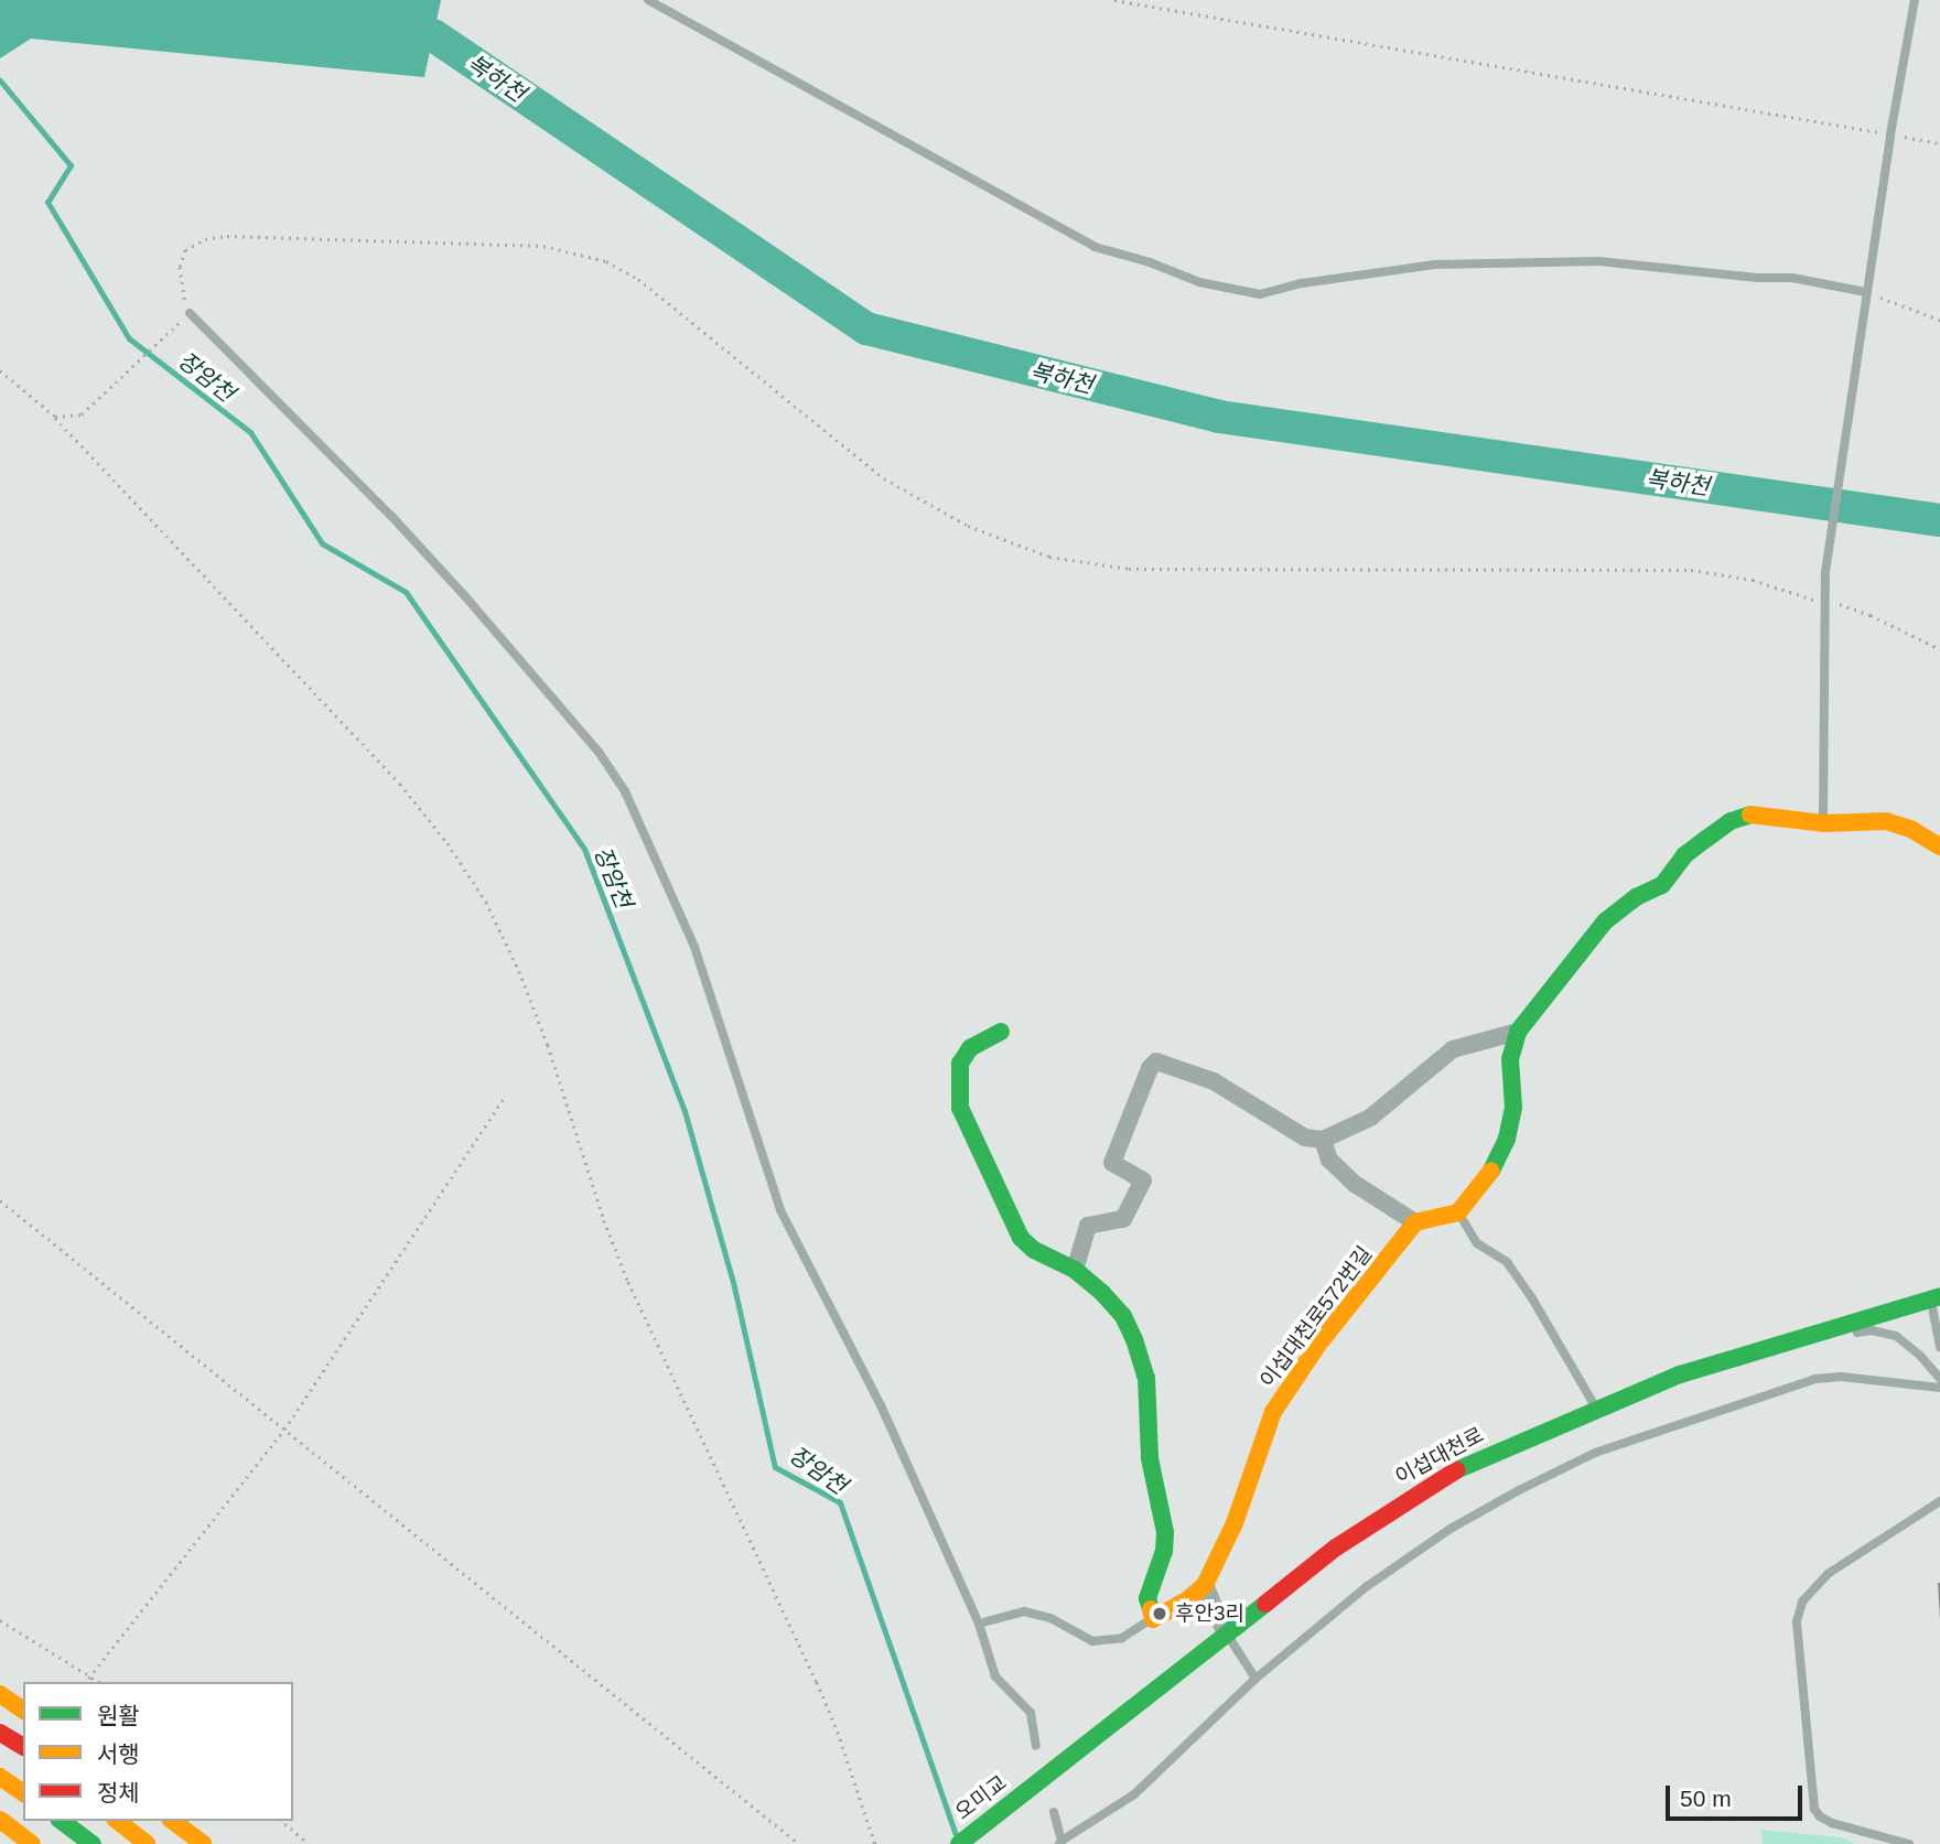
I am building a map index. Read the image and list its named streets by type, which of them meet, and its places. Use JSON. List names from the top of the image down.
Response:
{
  "streets": {
    "main road": ["이섭대천로572번길", "이섭대천로", "오미교"]
  },
  "crossings": [
    ["이섭대천로", "오미교"]
  ],
  "water": ["복하천", "장암천"],
  "places": ["후안3리"],
  "legend": ["원활", "서행", "정체"],
  "scale_bar": "50 m"
}
